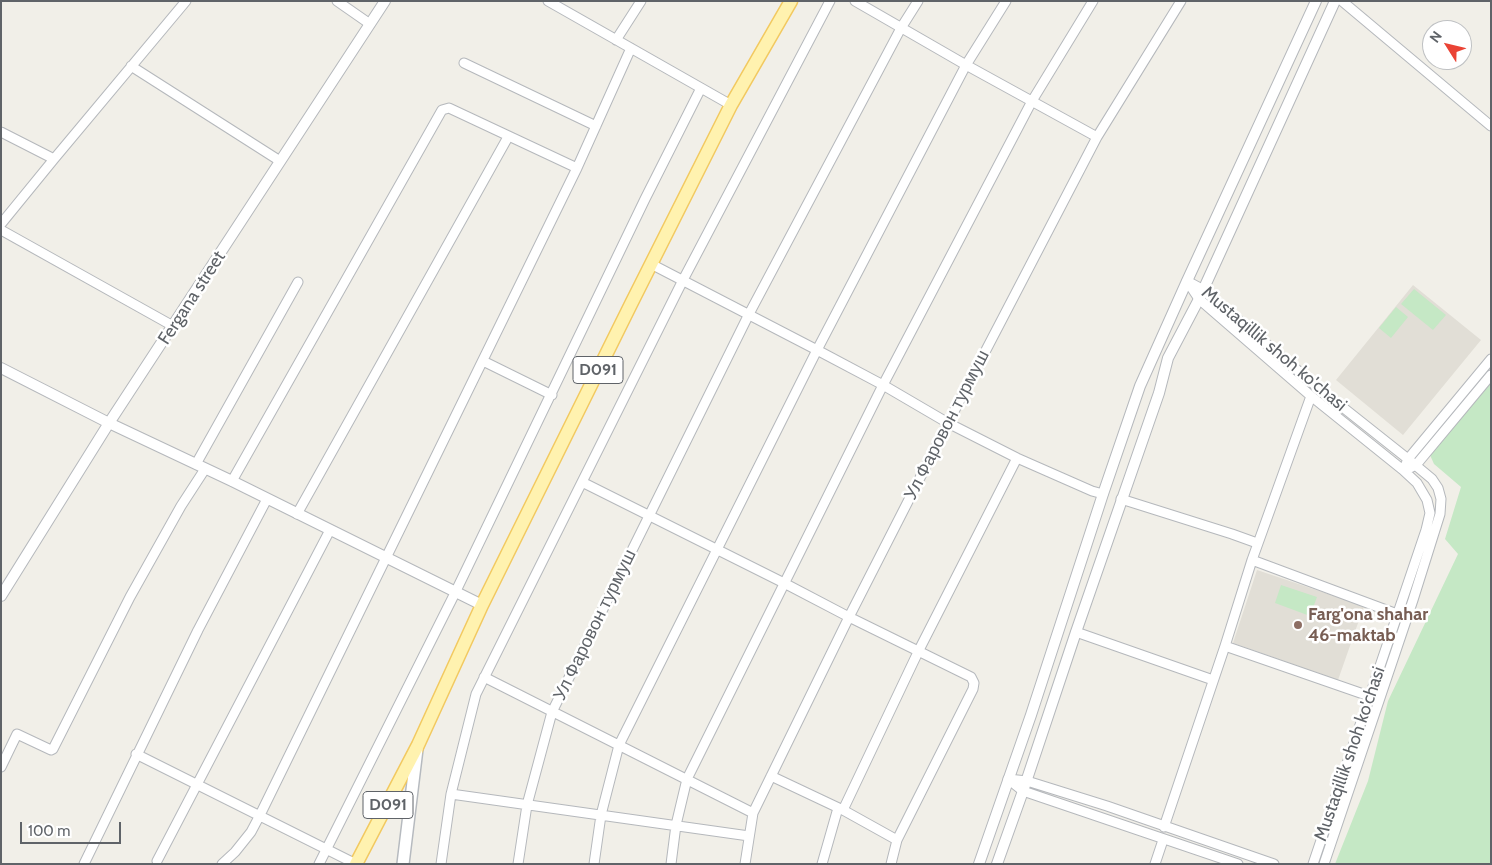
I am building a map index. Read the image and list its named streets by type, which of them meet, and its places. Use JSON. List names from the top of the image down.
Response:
{
  "streets": {
    "main road": ["D091"],
    "street": ["Fergana street", "Mustaqillik shoh ko'chasi", "Ул Фаровон турмуш"]
  },
  "places": ["Farg'ona shahar 46-maktab"],
  "scale_bar": "100 m",
  "north": "top left"
}
